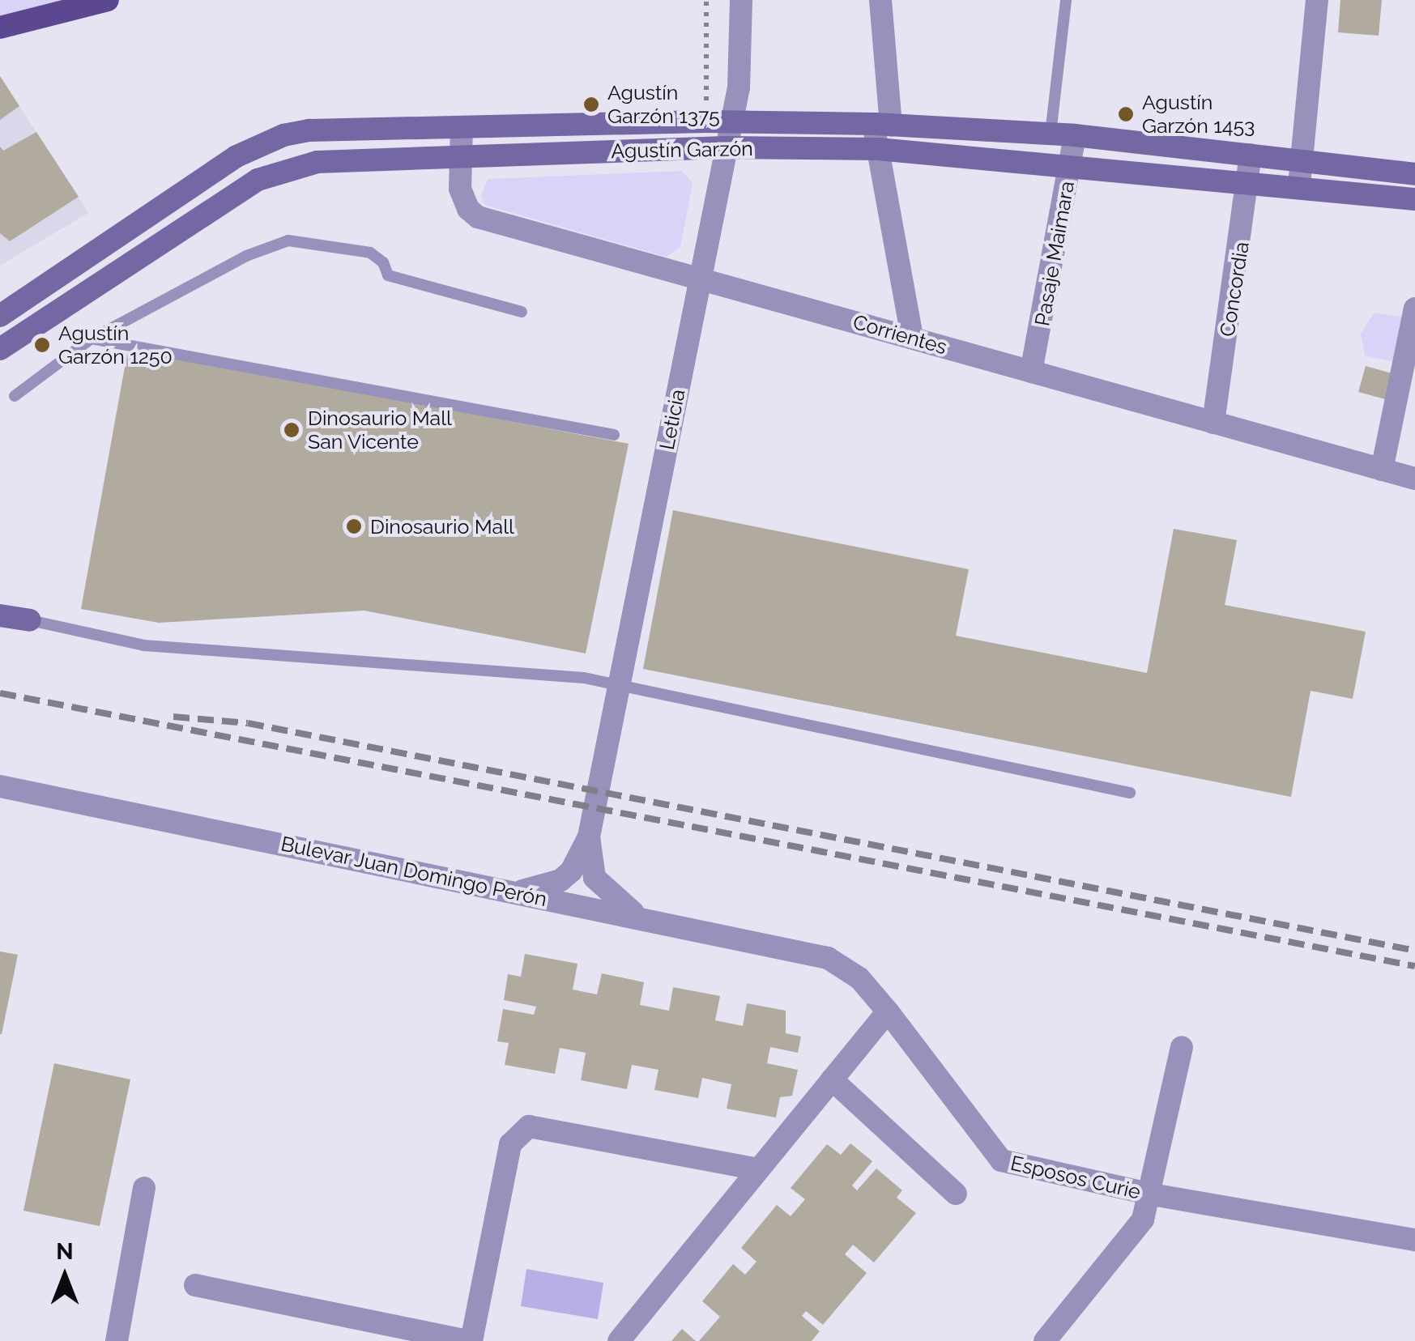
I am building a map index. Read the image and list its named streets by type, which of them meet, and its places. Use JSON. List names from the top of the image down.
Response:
{
  "streets": {
    "main road": ["Agustín Garzón"],
    "street": [
      "Pasaje Maimara",
      "Concordia",
      "Corrientes",
      "Leticia",
      "Bulevar Juan Domingo Perón",
      "Esposos Curie"
    ]
  },
  "crossings": [
    ["Agustín Garzón", "Pasaje Maimara"],
    ["Agustín Garzón", "Concordia"],
    ["Agustín Garzón", "Corrientes"],
    ["Agustín Garzón", "Leticia"],
    ["Pasaje Maimara", "Corrientes"],
    ["Concordia", "Corrientes"],
    ["Corrientes", "Leticia"],
    ["Leticia", "Bulevar Juan Domingo Perón"],
    ["Bulevar Juan Domingo Perón", "Esposos Curie"]
  ],
  "places": [
    "Agustín Garzón 1375",
    "Agustín Garzón 1453",
    "Agustín Garzón 1250",
    "Dinosaurio Mall San Vicente",
    "Dinosaurio Mall"
  ],
  "north": "top"
}
